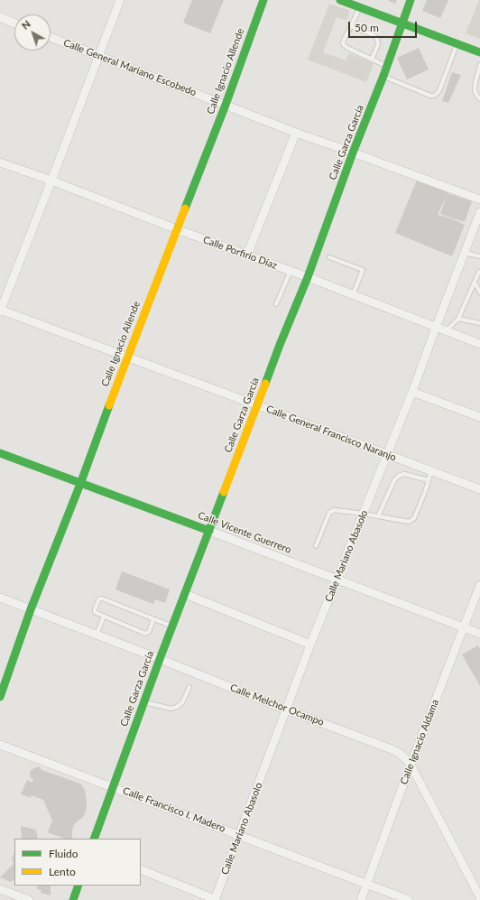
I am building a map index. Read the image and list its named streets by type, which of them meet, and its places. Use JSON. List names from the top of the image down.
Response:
{
  "streets": {
    "street": [
      "Calle General Mariano Escobedo",
      "Calle Ignacio Allende",
      "Calle Garza García",
      "Calle Porfirio Díaz",
      "Calle General Francisco Naranjo",
      "Calle Vicente Guerrero",
      "Calle Mariano Abasolo",
      "Calle Melchor Ocampo",
      "Calle Ignacio Aldama",
      "Calle Francisco I. Madero"
    ]
  },
  "crossings": [
    ["Calle General Mariano Escobedo", "Calle Ignacio Allende"],
    ["Calle General Mariano Escobedo", "Calle Garza García"],
    ["Calle Ignacio Allende", "Calle Porfirio Díaz"],
    ["Calle Ignacio Allende", "Calle General Francisco Naranjo"],
    ["Calle Ignacio Allende", "Calle Vicente Guerrero"],
    ["Calle Ignacio Allende", "Calle Melchor Ocampo"],
    ["Calle Garza García", "Calle Porfirio Díaz"],
    ["Calle Garza García", "Calle General Francisco Naranjo"],
    ["Calle Garza García", "Calle Vicente Guerrero"],
    ["Calle Garza García", "Calle Melchor Ocampo"],
    ["Calle Garza García", "Calle Francisco I. Madero"],
    ["Calle Porfirio Díaz", "Calle Mariano Abasolo"],
    ["Calle General Francisco Naranjo", "Calle Mariano Abasolo"],
    ["Calle Vicente Guerrero", "Calle Mariano Abasolo"],
    ["Calle Vicente Guerrero", "Calle Ignacio Aldama"],
    ["Calle Mariano Abasolo", "Calle Melchor Ocampo"],
    ["Calle Mariano Abasolo", "Calle Francisco I. Madero"],
    ["Calle Melchor Ocampo", "Calle Ignacio Aldama"],
    ["Calle Ignacio Aldama", "Calle Francisco I. Madero"]
  ],
  "legend": ["Fluido", "Lento"],
  "scale_bar": "50 m",
  "north": "top left"
}
